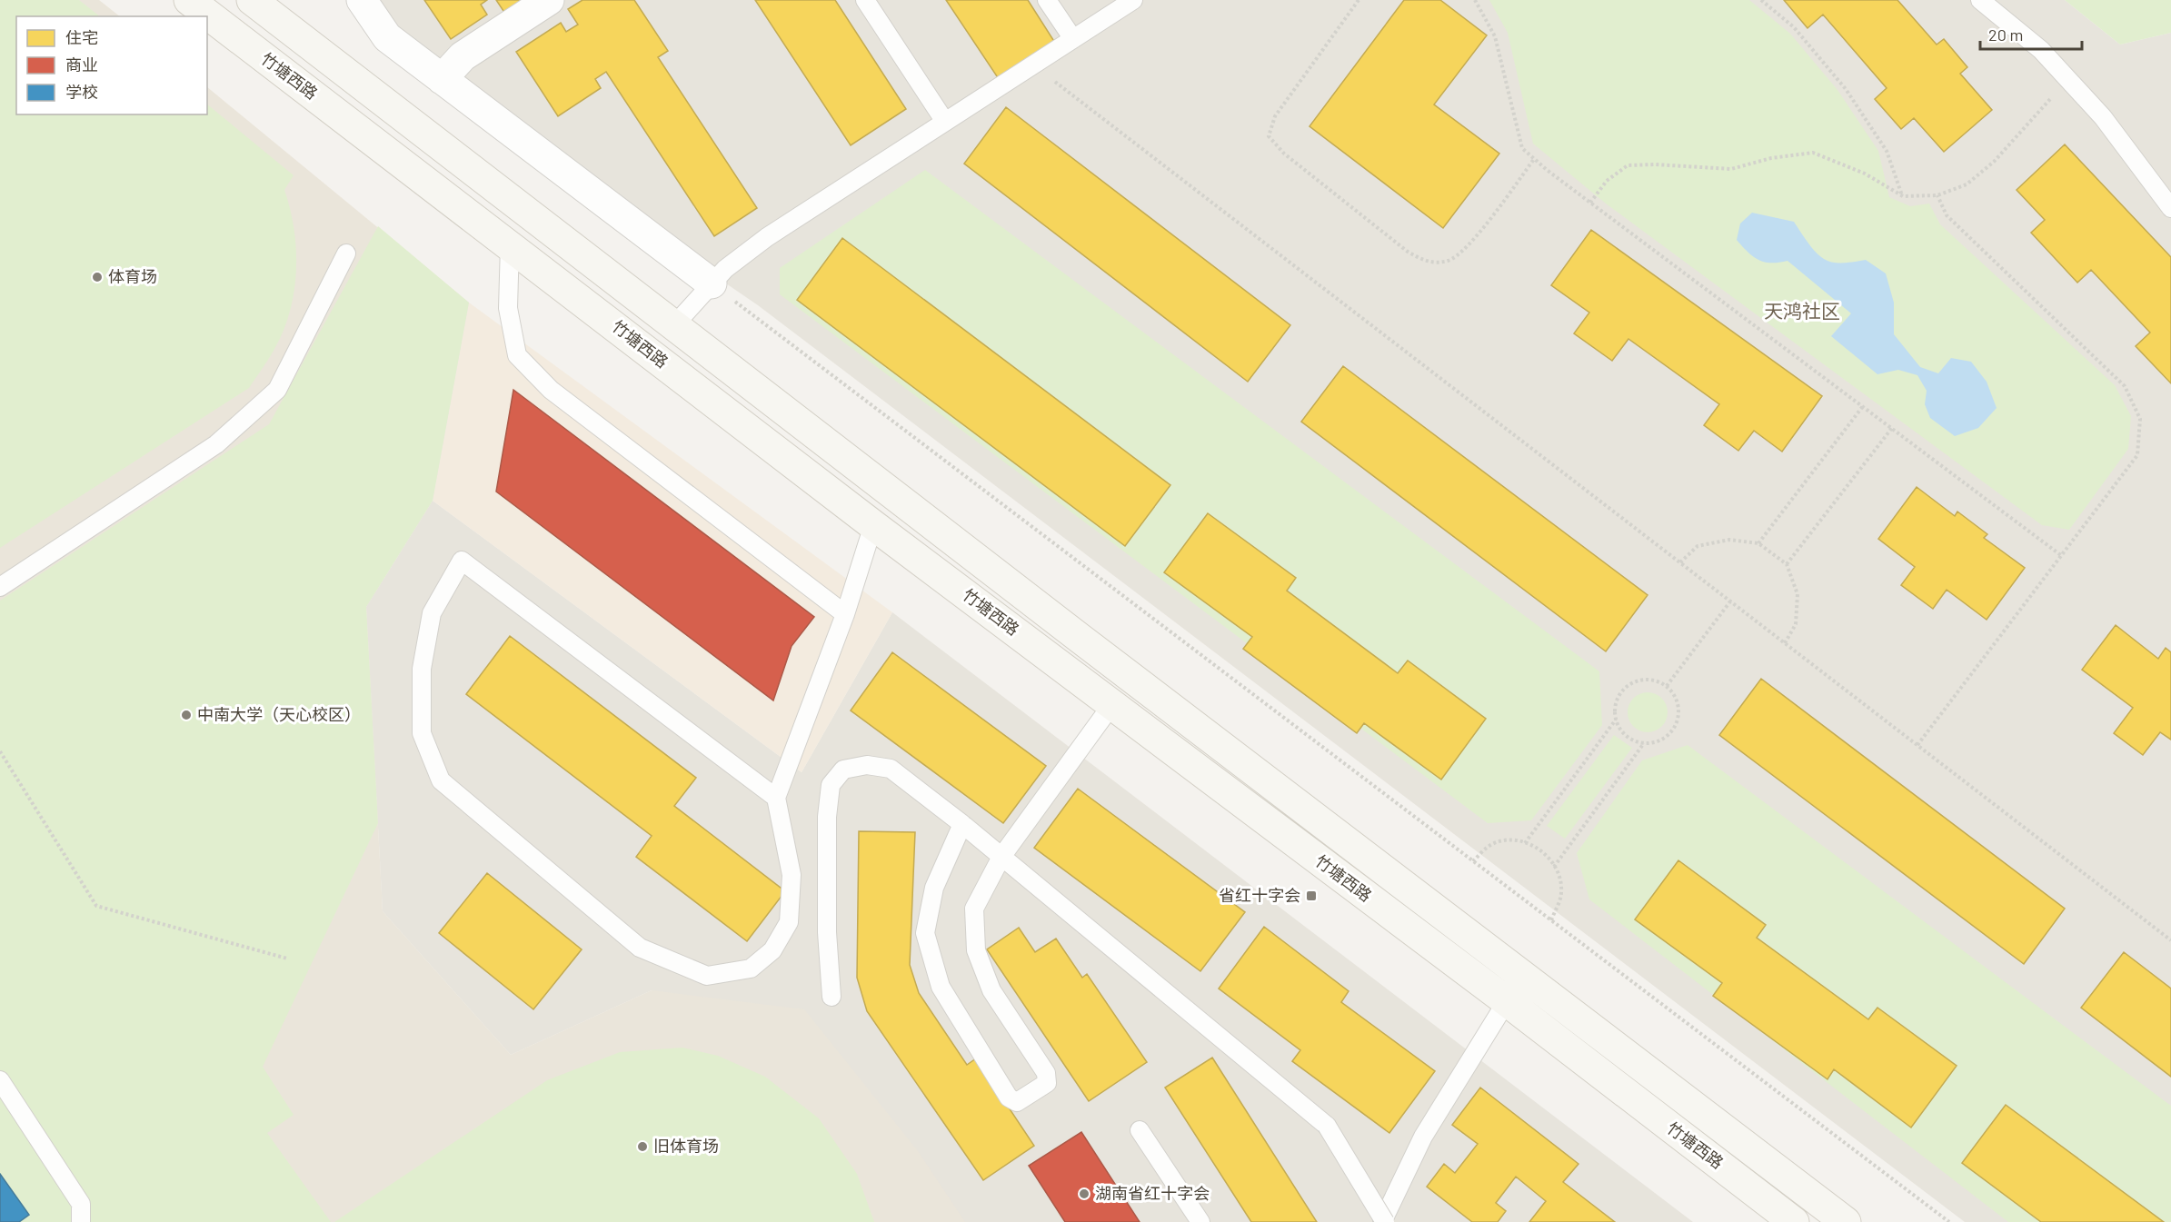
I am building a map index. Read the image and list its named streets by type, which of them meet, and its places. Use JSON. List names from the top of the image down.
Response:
{
  "streets": {
    "main road": ["竹塘西路"]
  },
  "districts": ["天鸿社区"],
  "places": {
    "other": [
      "体育场",
      "中南大学（天心校区）",
      "旧体育场",
      "湖南省红十字会"
    ],
    "transit": ["省红十字会"]
  },
  "legend": ["住宅", "商业", "学校"],
  "scale_bar": "20 m"
}
